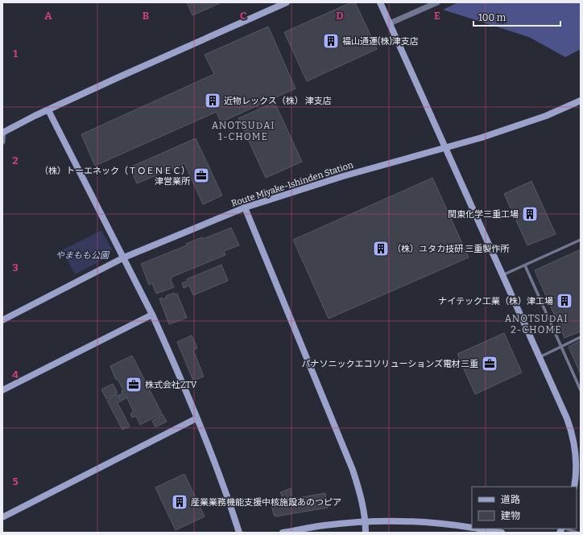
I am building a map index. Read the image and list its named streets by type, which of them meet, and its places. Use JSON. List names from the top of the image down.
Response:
{
  "streets": {
    "street": ["Route Miyake-Ishinden Station"]
  },
  "districts": ["ANOTSUDAI 1-CHOME", "ANOTSUDAI 2-CHOME"],
  "parks": ["やまもも公園"],
  "places": {
    "building": [
      "福山通運(株)津支店",
      "近物レックス（株） 津支店",
      "関東化学三重工場",
      "（株）ユタカ技研 三重製作所",
      "ナイテック工業（株）津工場",
      "産業業務機能支援中核施設あのつピア"
    ],
    "office": ["（株）トーエネック（ＴＯＥＮＥＣ） 津営業所", "パナソニックエコソリューションズ電材三重", "株式会社ZTV"]
  },
  "legend": ["道路", "建物"],
  "scale_bar": "100 m",
  "grid": {
    "columns": [
      "A",
      "B",
      "C",
      "D",
      "E"
    ],
    "rows": [
      "1",
      "2",
      "3",
      "4",
      "5"
    ]
  }
}
